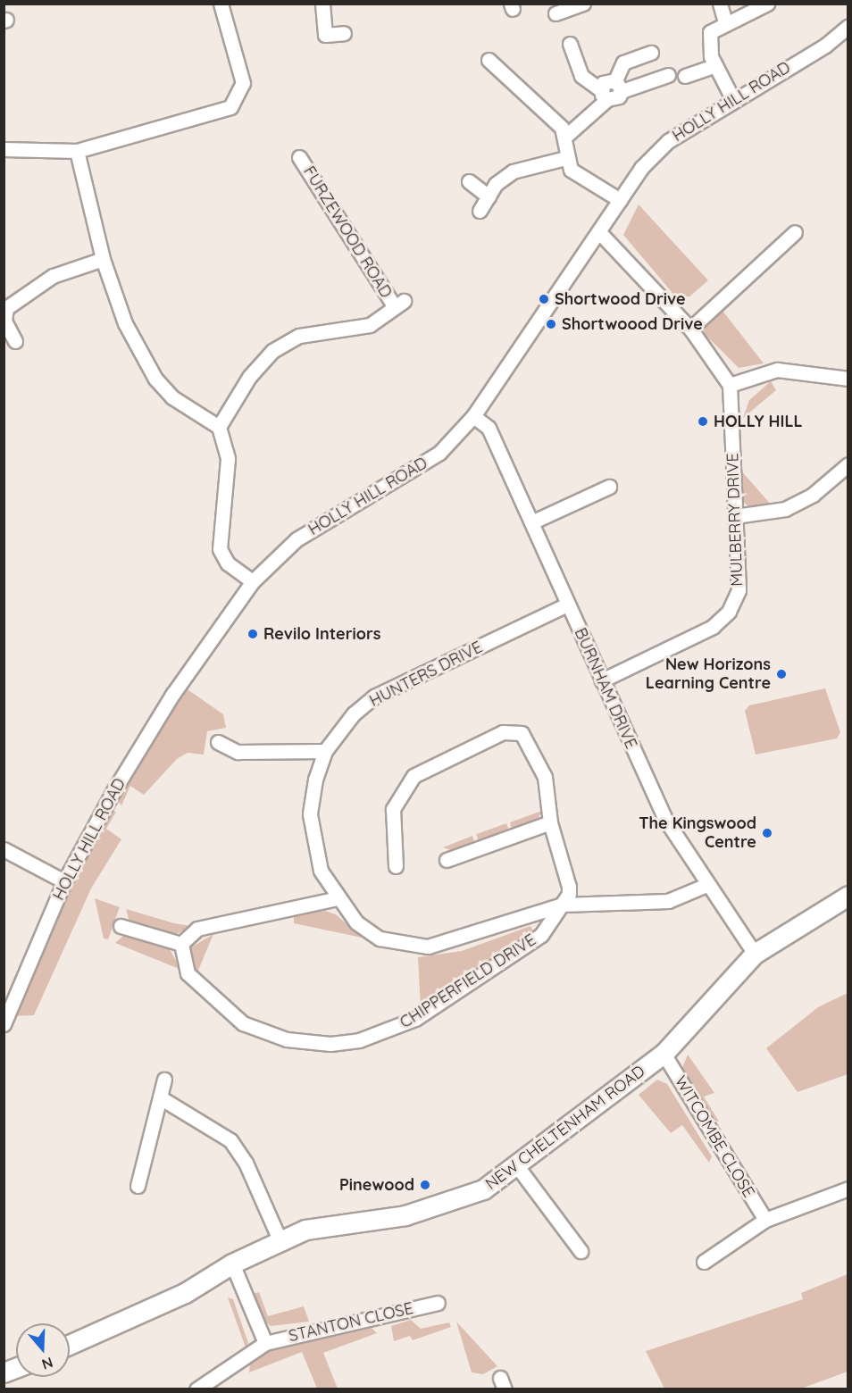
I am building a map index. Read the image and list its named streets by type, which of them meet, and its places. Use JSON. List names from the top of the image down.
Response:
{
  "streets": {
    "street": [
      "HOLLY HILL ROAD",
      "FURZEWOOD ROAD",
      "MULBERRY DRIVE",
      "HUNTERS DRIVE",
      "BURNHAM DRIVE",
      "CHIPPERFIELD DRIVE",
      "NEW CHELTENHAM ROAD",
      "WITCOMBE CLOSE",
      "STANTON CLOSE"
    ]
  },
  "crossings": [
    ["HOLLY HILL ROAD", "BURNHAM DRIVE"],
    ["MULBERRY DRIVE", "BURNHAM DRIVE"],
    ["HUNTERS DRIVE", "BURNHAM DRIVE"],
    ["HUNTERS DRIVE", "CHIPPERFIELD DRIVE"],
    ["BURNHAM DRIVE", "CHIPPERFIELD DRIVE"],
    ["BURNHAM DRIVE", "NEW CHELTENHAM ROAD"],
    ["NEW CHELTENHAM ROAD", "WITCOMBE CLOSE"]
  ],
  "places": [
    "Shortwood Drive",
    "Shortwoood Drive",
    "HOLLY HILL",
    "Revilo Interiors",
    "New Horizons Learning Centre",
    "The Kingswood Centre",
    "Pinewood"
  ],
  "north": "bottom"
}
